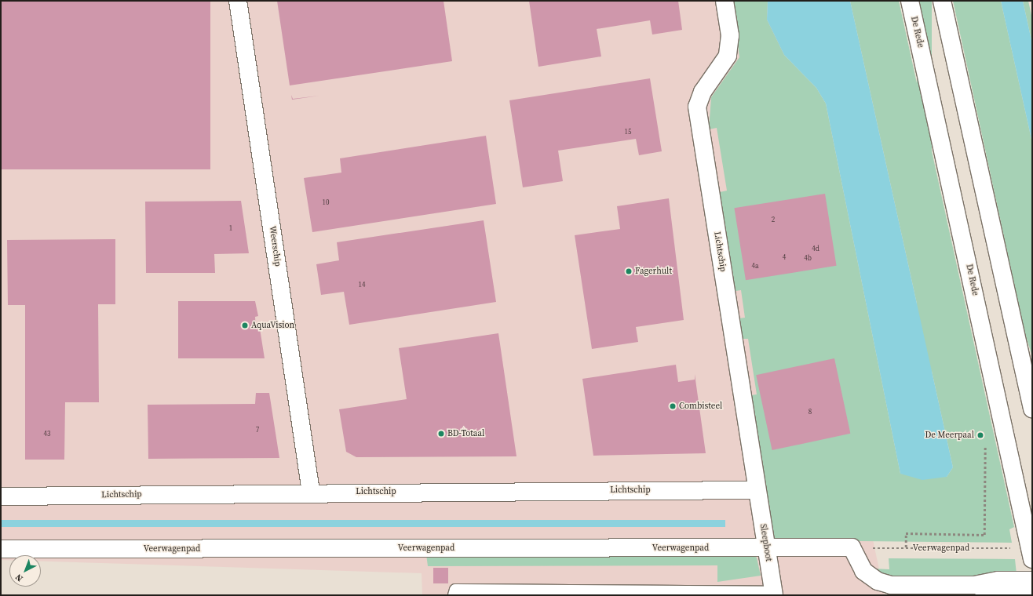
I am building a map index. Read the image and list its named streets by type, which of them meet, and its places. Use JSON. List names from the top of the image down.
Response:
{
  "streets": {
    "street": [
      "De Rede",
      "Weerschip",
      "Lichtschip",
      "Sleepboot",
      "Veerwagenpad"
    ]
  },
  "crossings": [
    ["Weerschip", "Lichtschip"],
    ["Lichtschip", "Sleepboot"],
    ["Sleepboot", "Veerwagenpad"]
  ],
  "places": [
    "Fagerhult",
    "AquaVision",
    "Combisteel",
    "BD-Totaal",
    "De Meerpaal"
  ],
  "house_numbers": [
    "15",
    "10",
    "2",
    "1",
    "4d",
    "4",
    "4b",
    "4a",
    "14",
    "8",
    "7",
    "43"
  ],
  "north": "bottom left"
}
